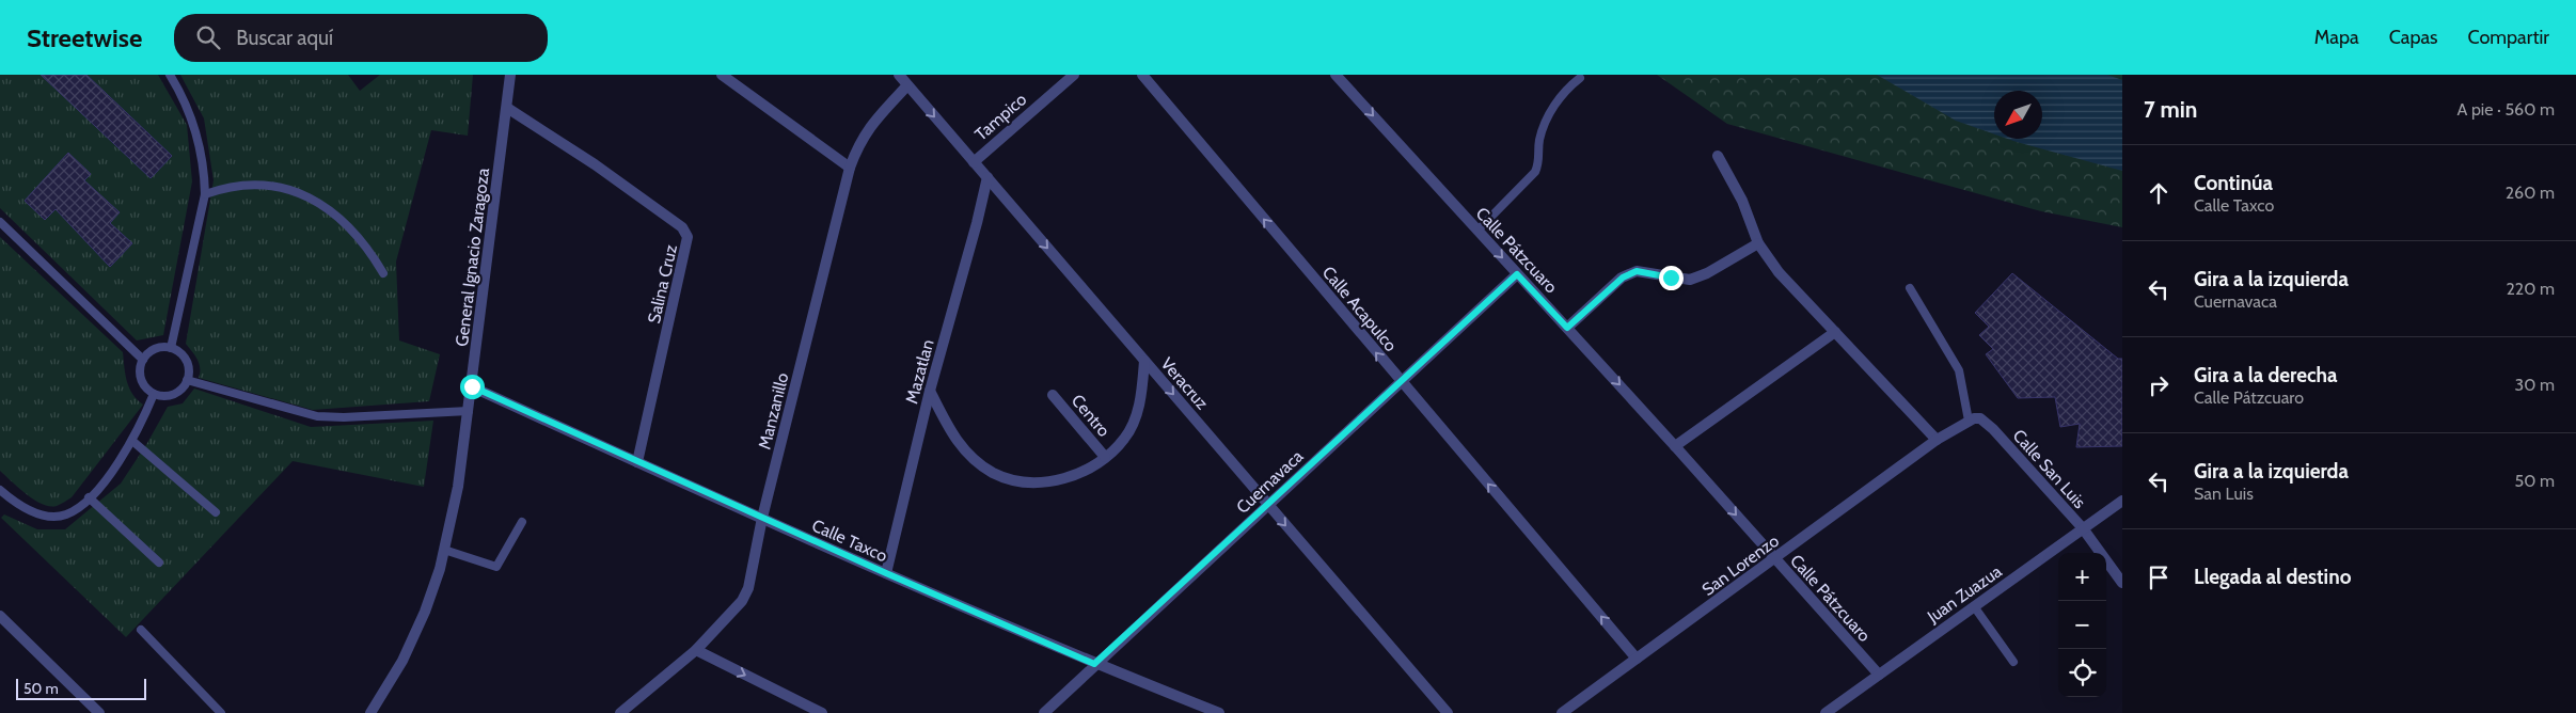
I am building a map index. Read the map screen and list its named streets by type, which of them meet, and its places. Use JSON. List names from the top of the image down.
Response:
{
  "streets": {
    "street": [
      "Tampico",
      "Calle Pátzcuaro",
      "General Ignacio Zaragoza",
      "Salina Cruz",
      "Calle Acapulco",
      "Mazatlan",
      "Veracruz",
      "Manzanillo",
      "Centro",
      "Calle San Luis",
      "Cuernavaca",
      "Calle Taxco",
      "San Lorenzo",
      "Juan Zuazua"
    ]
  },
  "crossings": [
    ["Tampico", "Veracruz"],
    ["Calle Pátzcuaro", "Cuernavaca"],
    ["Calle Pátzcuaro", "San Lorenzo"],
    ["Calle Pátzcuaro", "Juan Zuazua"],
    ["General Ignacio Zaragoza", "Salina Cruz"],
    ["General Ignacio Zaragoza", "Calle Taxco"],
    ["Salina Cruz", "Calle Taxco"],
    ["Calle Acapulco", "Cuernavaca"],
    ["Calle Acapulco", "San Lorenzo"],
    ["Mazatlan", "Veracruz"],
    ["Mazatlan", "Calle Taxco"],
    ["Veracruz", "Manzanillo"],
    ["Veracruz", "Cuernavaca"],
    ["Manzanillo", "Calle Taxco"],
    ["Calle San Luis", "Juan Zuazua"],
    ["Cuernavaca", "Calle Taxco"]
  ],
  "one_way": ["Calle Pátzcuaro", "Calle Acapulco", "Veracruz"],
  "scale_bar": "50 m",
  "north": "bottom left",
  "page": {
    "header": "Streetwise",
    "search": "Buscar aquí",
    "nav": ["Mapa", "Capas", "Compartir"],
    "heading": ["7 min", "A pie · 560 m"],
    "list": [
      ["Continúa", "Calle Taxco", "260 m"],
      ["Gira a la izquierda", "Cuernavaca", "220 m"],
      ["Gira a la derecha", "Calle Pátzcuaro", "30 m"],
      ["Gira a la izquierda", "San Luis", "50 m"],
      "Llegada al destino"
    ],
    "map_buttons": ["+", "−"],
    "scale": "50 m"
  }
}
